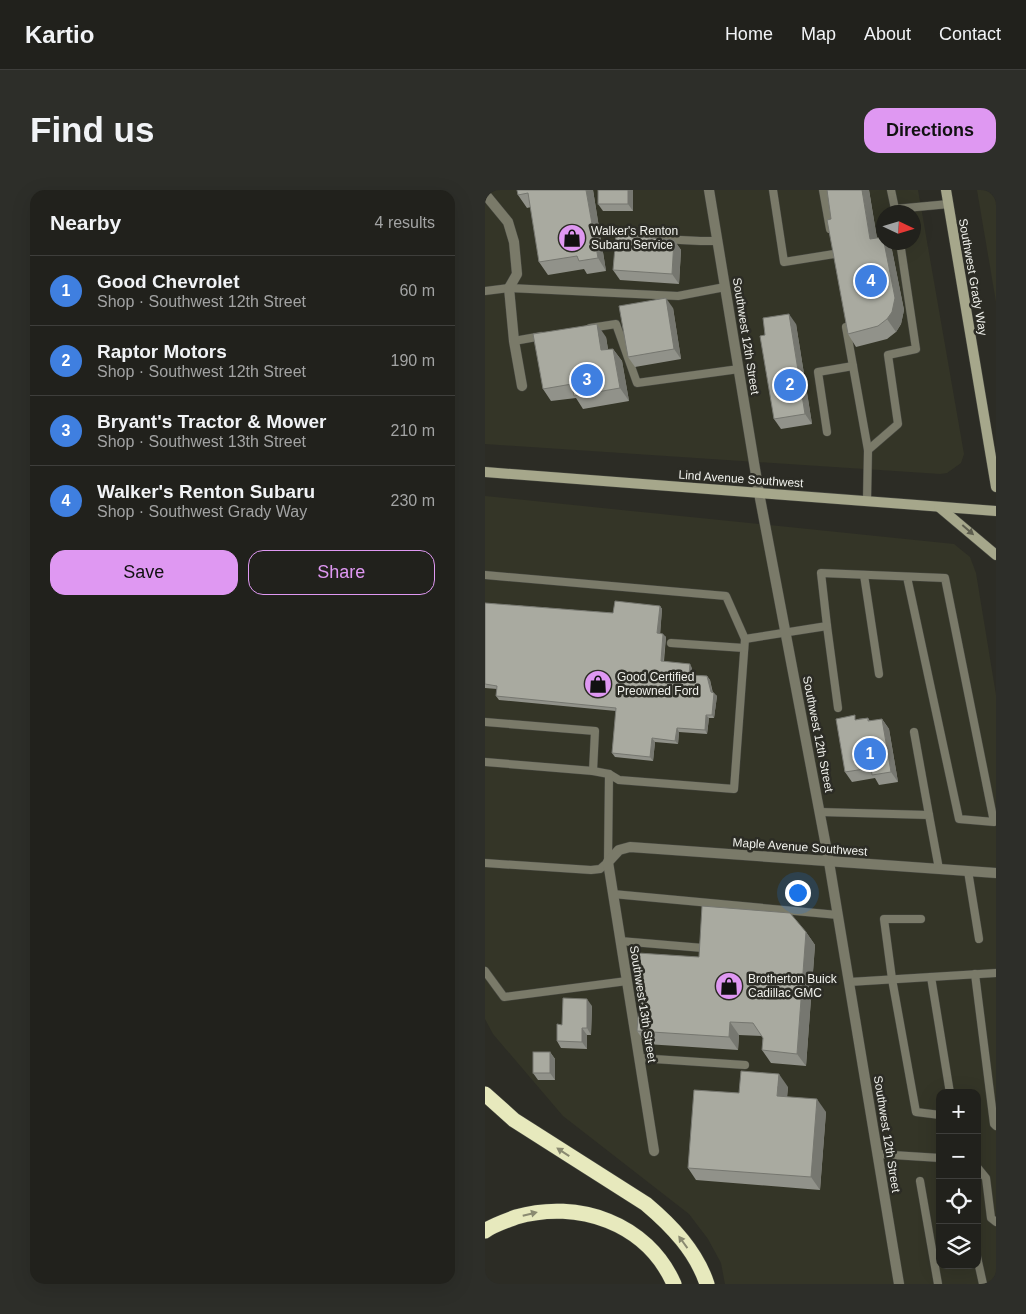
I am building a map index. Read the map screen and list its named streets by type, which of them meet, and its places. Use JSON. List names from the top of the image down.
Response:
{
  "streets": {
    "main road": ["Southwest Grady Way", "Lind Avenue Southwest"],
    "street": ["Southwest 12th Street", "Maple Avenue Southwest", "Southwest 13th Street"]
  },
  "crossings": [
    ["Southwest 12th Street", "Lind Avenue Southwest"],
    ["Southwest 12th Street", "Maple Avenue Southwest"],
    ["Maple Avenue Southwest", "Southwest 13th Street"]
  ],
  "places": {
    "shop": ["Walker's Renton Subaru Service", "Good Certified Preowned Ford", "Brotherton Buick Cadillac GMC"]
  },
  "north": "right",
  "page": {
    "header": "Kartio",
    "nav": [
      "Home",
      "Map",
      "About",
      "Contact"
    ],
    "buttons": [
      "Directions",
      ["Save", "Share"]
    ],
    "title": "Find us",
    "heading": ["Nearby", "4 results"],
    "list": [
      {
        "mark": "1",
        "name": "Good Chevrolet",
        "note": "Shop · Southwest 12th Street",
        "value": "60 m"
      },
      {
        "mark": "2",
        "name": "Raptor Motors",
        "note": "Shop · Southwest 12th Street",
        "value": "190 m"
      },
      {
        "mark": "3",
        "name": "Bryant's Tractor & Mower",
        "note": "Shop · Southwest 13th Street",
        "value": "210 m"
      },
      {
        "mark": "4",
        "name": "Walker's Renton Subaru",
        "note": "Shop · Southwest Grady Way",
        "value": "230 m"
      }
    ],
    "pins": [
      "4",
      "3",
      "2",
      "1"
    ],
    "map_buttons": ["+", "−"]
  }
}
